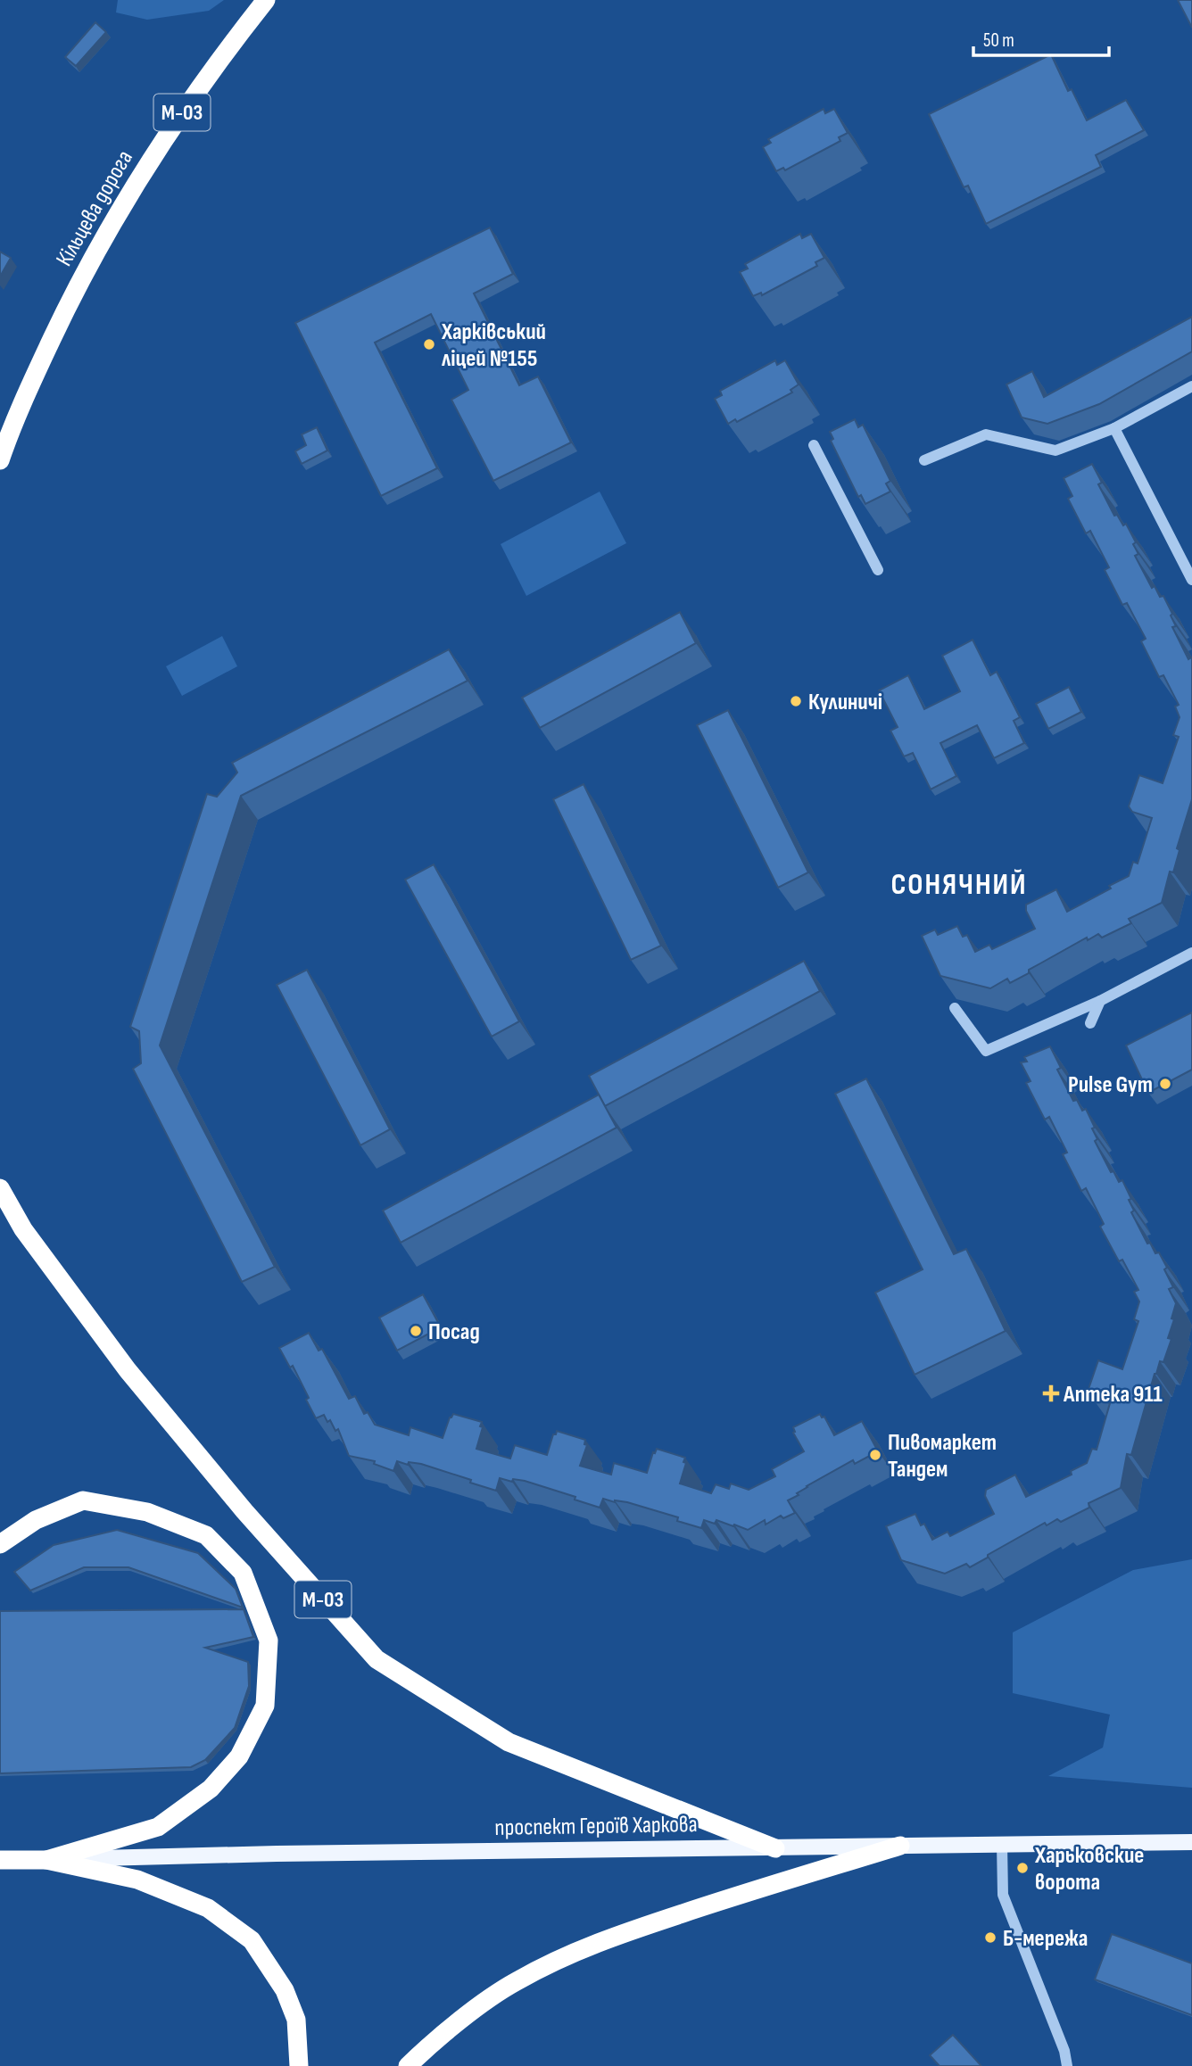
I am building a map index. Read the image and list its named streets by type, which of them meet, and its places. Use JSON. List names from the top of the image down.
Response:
{
  "streets": {
    "highway": ["М-03", "Кільцева дорога", "проспект Героїв Харкова"]
  },
  "crossings": [
    ["М-03", "проспект Героїв Харкова"]
  ],
  "districts": ["СОНЯЧНИЙ"],
  "places": {
    "other": [
      "Харківський ліцей №155",
      "Кулиничі",
      "Pulse Gym",
      "Посад",
      "Пивомаркет Тандем",
      "Харьковские ворота",
      "Б-мережа"
    ],
    "health": ["Аптека 911"]
  },
  "scale_bar": "50 m"
}
